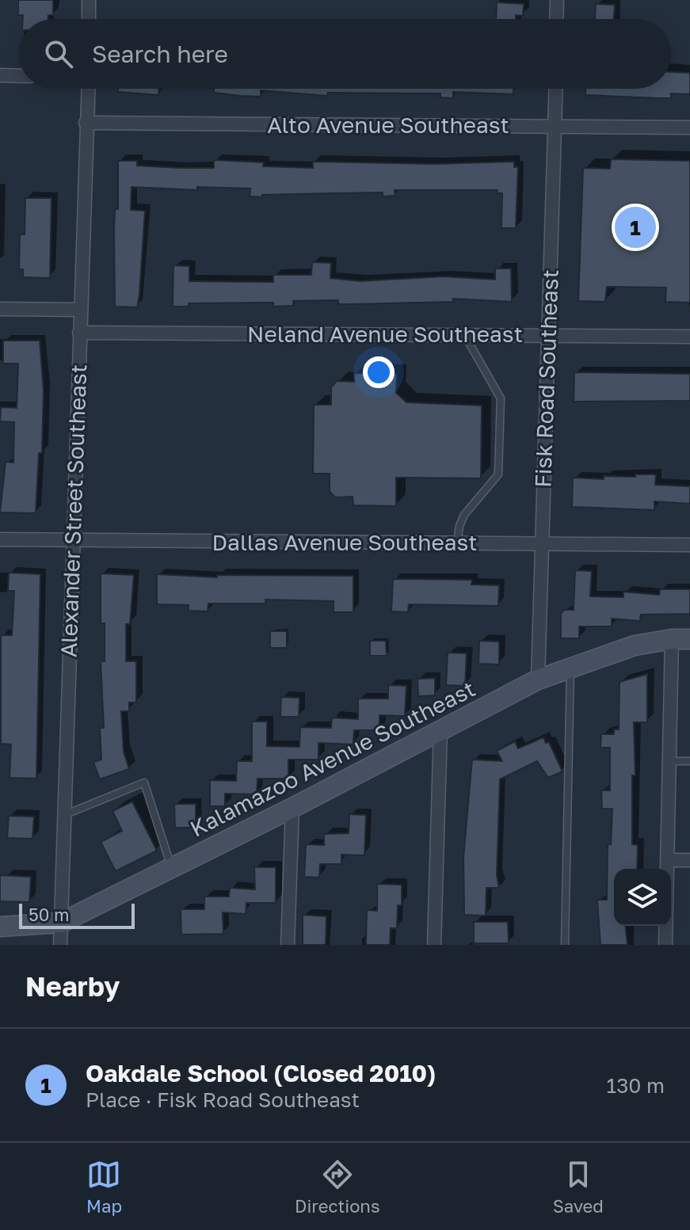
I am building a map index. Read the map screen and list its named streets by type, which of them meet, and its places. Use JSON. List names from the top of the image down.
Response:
{
  "streets": {
    "street": [
      "Alto Avenue Southeast",
      "Neland Avenue Southeast",
      "Fisk Road Southeast",
      "Alexander Street Southeast",
      "Dallas Avenue Southeast",
      "Kalamazoo Avenue Southeast"
    ]
  },
  "crossings": [
    ["Alto Avenue Southeast", "Fisk Road Southeast"],
    ["Alto Avenue Southeast", "Alexander Street Southeast"],
    ["Neland Avenue Southeast", "Fisk Road Southeast"],
    ["Neland Avenue Southeast", "Alexander Street Southeast"],
    ["Fisk Road Southeast", "Dallas Avenue Southeast"],
    ["Fisk Road Southeast", "Kalamazoo Avenue Southeast"],
    ["Alexander Street Southeast", "Dallas Avenue Southeast"],
    ["Alexander Street Southeast", "Kalamazoo Avenue Southeast"]
  ],
  "scale_bar": "50 m",
  "page": {
    "search": "Search here",
    "pins": "1",
    "scale": "50 m",
    "heading": "Nearby",
    "list": [
      {
        "mark": "1",
        "name": "Oakdale School (Closed 2010)",
        "note": "Place · Fisk Road Southeast",
        "value": "130 m"
      }
    ],
    "nav": ["Map", "Directions", "Saved"]
  }
}
